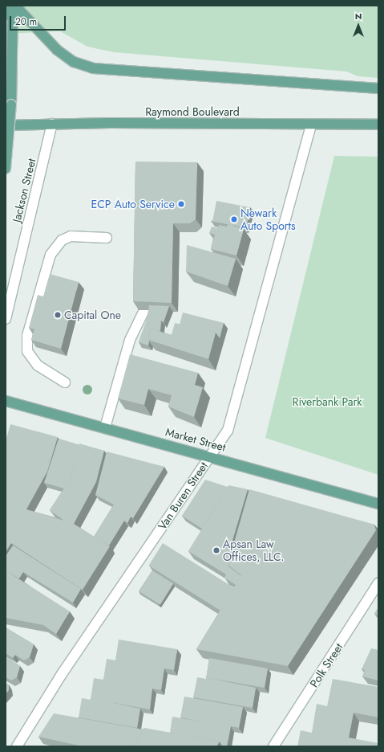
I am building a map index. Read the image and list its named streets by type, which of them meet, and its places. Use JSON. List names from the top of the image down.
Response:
{
  "streets": {
    "main road": ["Raymond Boulevard", "Jackson Street", "Market Street"],
    "street": ["Van Buren Street", "Polk Street"]
  },
  "crossings": [
    ["Raymond Boulevard", "Jackson Street"],
    ["Raymond Boulevard", "Van Buren Street"],
    ["Market Street", "Van Buren Street"]
  ],
  "parks": ["Riverbank Park"],
  "places": [
    "ECP Auto Service",
    "Newark Auto Sports",
    "Capital One",
    "Apsan Law Offices, LLC."
  ],
  "scale_bar": "20 m",
  "north": "top"
}
